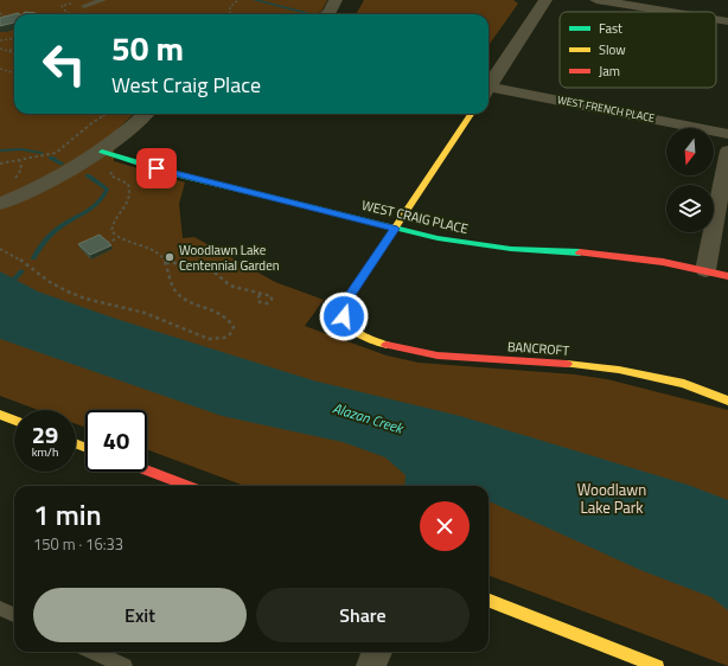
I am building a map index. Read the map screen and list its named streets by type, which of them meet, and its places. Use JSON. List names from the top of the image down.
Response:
{
  "streets": {
    "street": ["WEST FRENCH PLACE", "WEST CRAIG PLACE", "BANCROFT"]
  },
  "crossings": [
    ["WEST CRAIG PLACE", "BANCROFT"]
  ],
  "water": ["Alazan Creek"],
  "parks": ["Woodlawn Lake Park"],
  "places": ["Woodlawn Lake Centennial Garden"],
  "legend": ["Fast", "Slow", "Jam"],
  "north": "bottom",
  "page": {
    "turn": ["50 m", "West Craig Place"],
    "speed": "29 km/h",
    "limit": "40",
    "heading": ["1 min", "150 m · 16:33"],
    "buttons": ["Exit", "Share"]
  }
}
